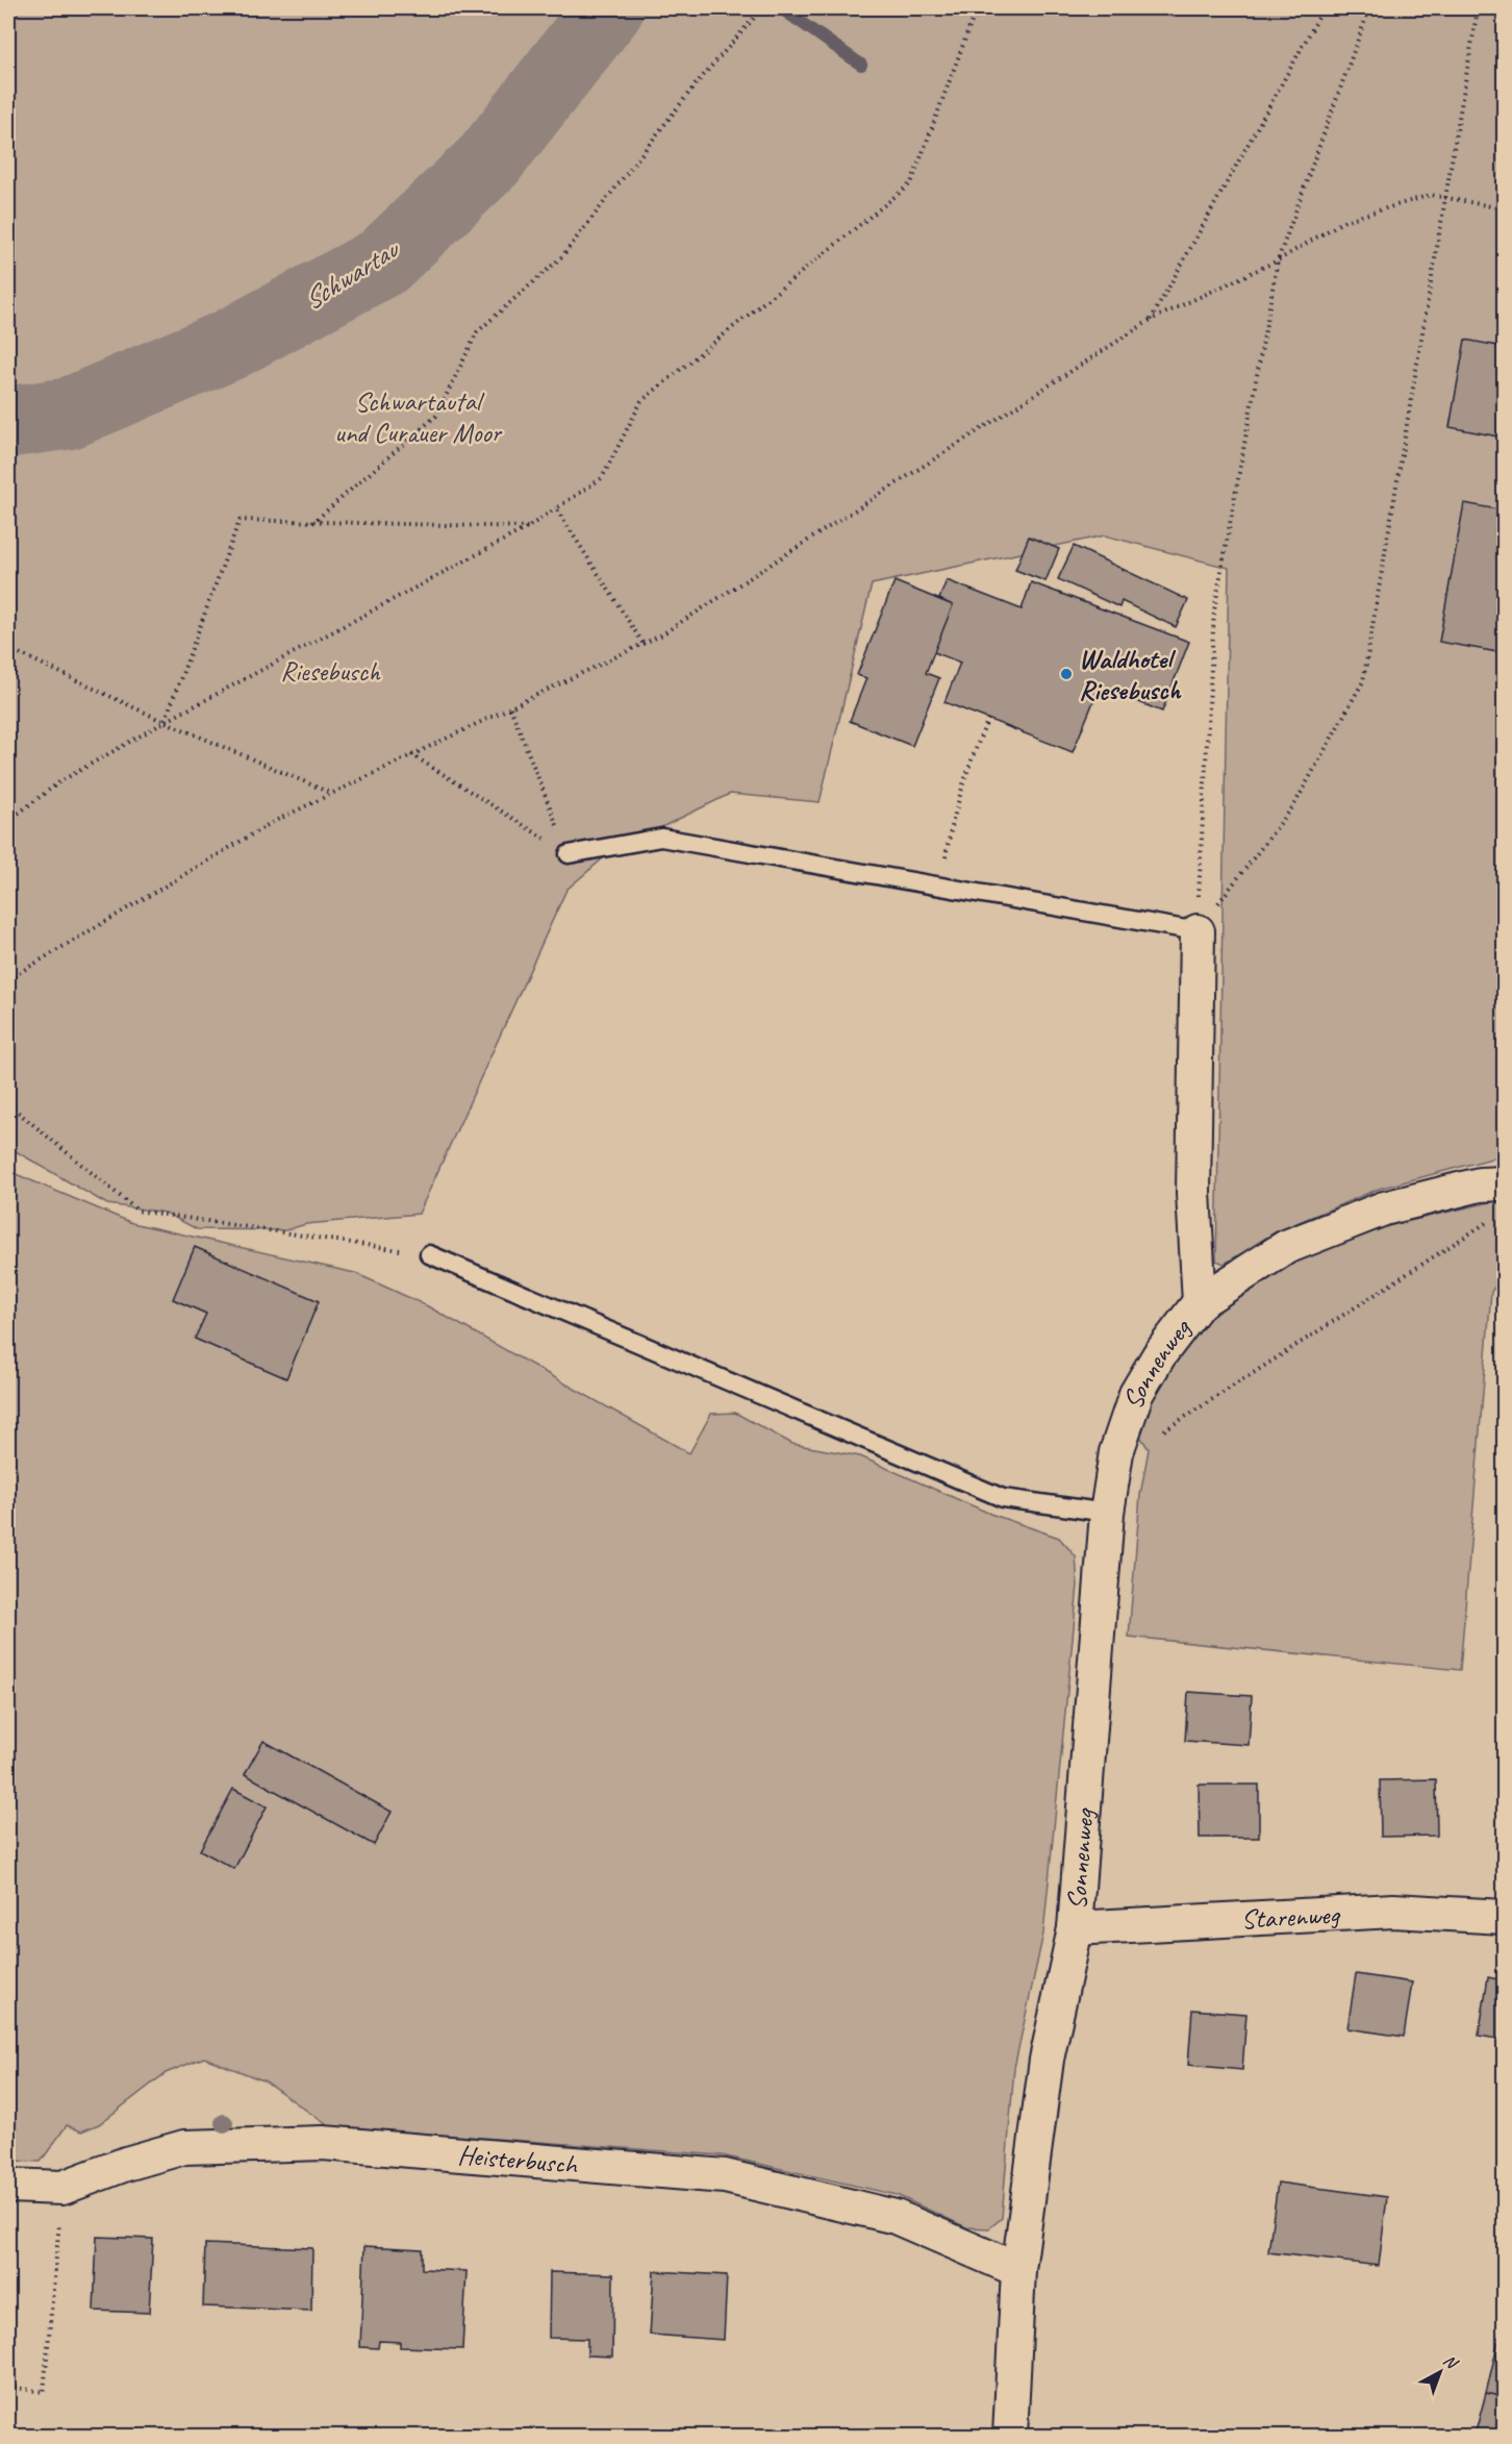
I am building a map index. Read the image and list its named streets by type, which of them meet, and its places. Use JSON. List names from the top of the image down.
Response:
{
  "streets": {
    "street": ["Sonnenweg", "Starenweg", "Heisterbusch"]
  },
  "crossings": [
    ["Sonnenweg", "Starenweg"],
    ["Sonnenweg", "Heisterbusch"]
  ],
  "water": ["Schwartau"],
  "parks": ["Schwartautal und Curauer Moor", "Riesebusch"],
  "places": ["Waldhotel Riesebusch"],
  "north": "top right"
}
